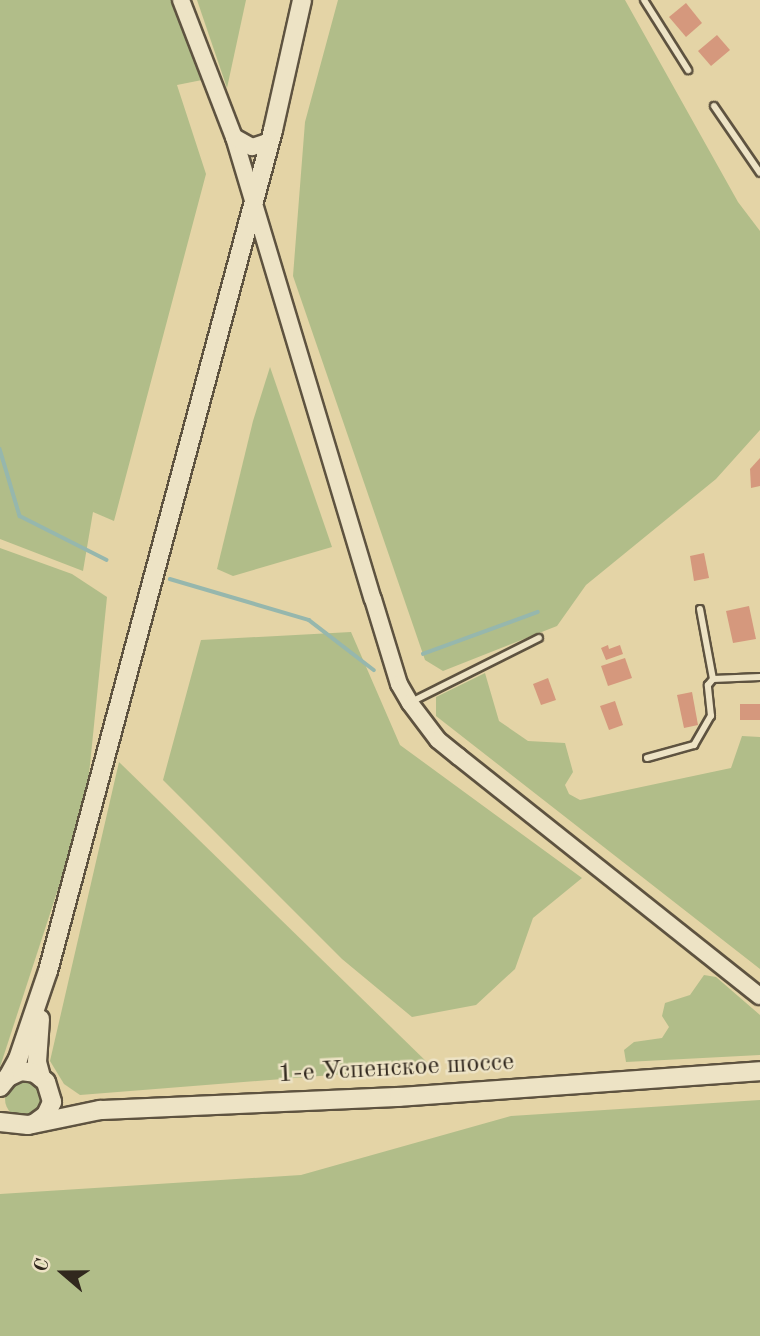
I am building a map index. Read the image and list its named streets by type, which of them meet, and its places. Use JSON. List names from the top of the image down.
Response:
{
  "streets": {
    "main road": ["1-е Успенское шоссе"]
  },
  "north": "left"
}
